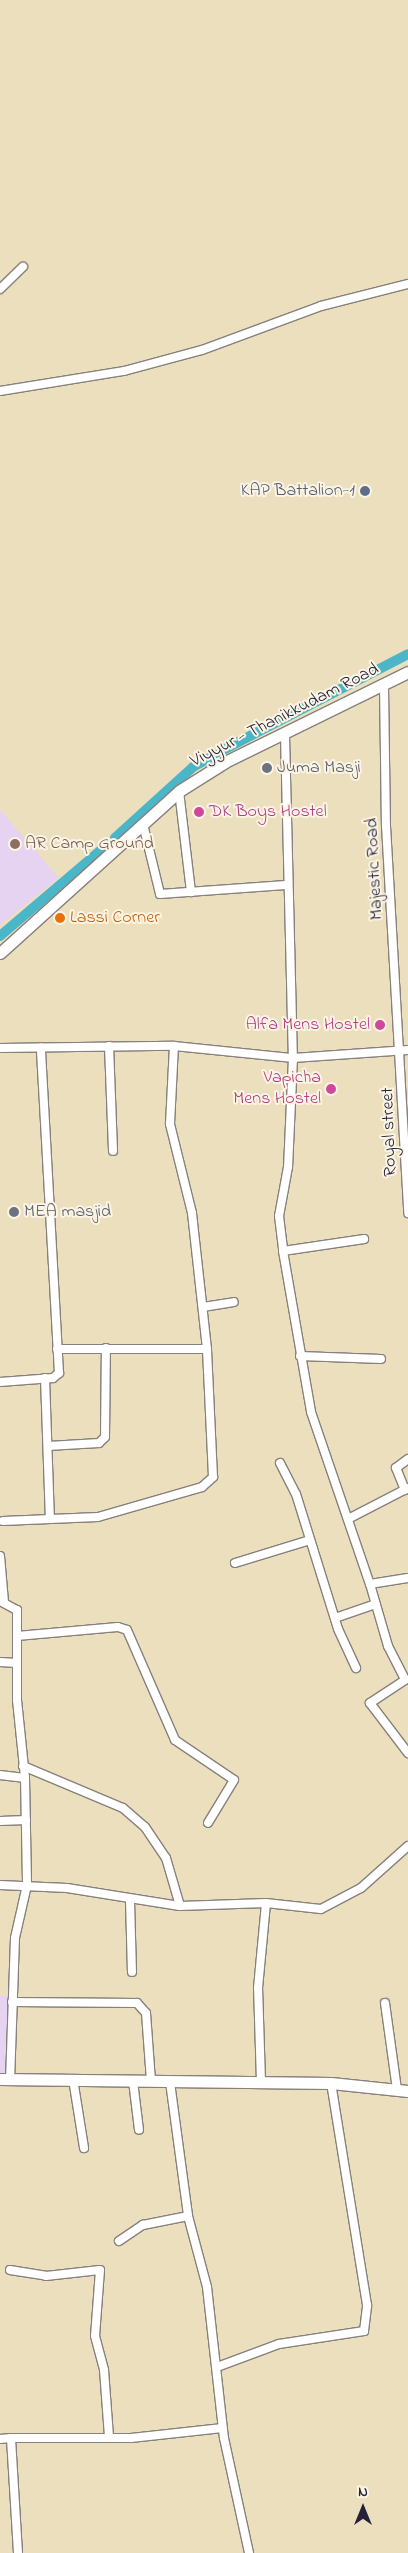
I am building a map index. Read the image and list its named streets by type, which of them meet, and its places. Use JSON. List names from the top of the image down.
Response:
{
  "streets": {
    "main road": ["Viyyur - Thanikkudam Road"],
    "street": ["Majestic Road", "Royal street"]
  },
  "crossings": [
    ["Viyyur - Thanikkudam Road", "Majestic Road"],
    ["Majestic Road", "Royal street"]
  ],
  "places": [
    "KAP Battalion-1",
    "Juma Masji",
    "DK Boys Hostel",
    "AR Camp Ground",
    "Lassi Corner",
    "Alfa Mens Hostel",
    "Vapicha Mens Hostel",
    "MEA masjid"
  ],
  "north": "top"
}
